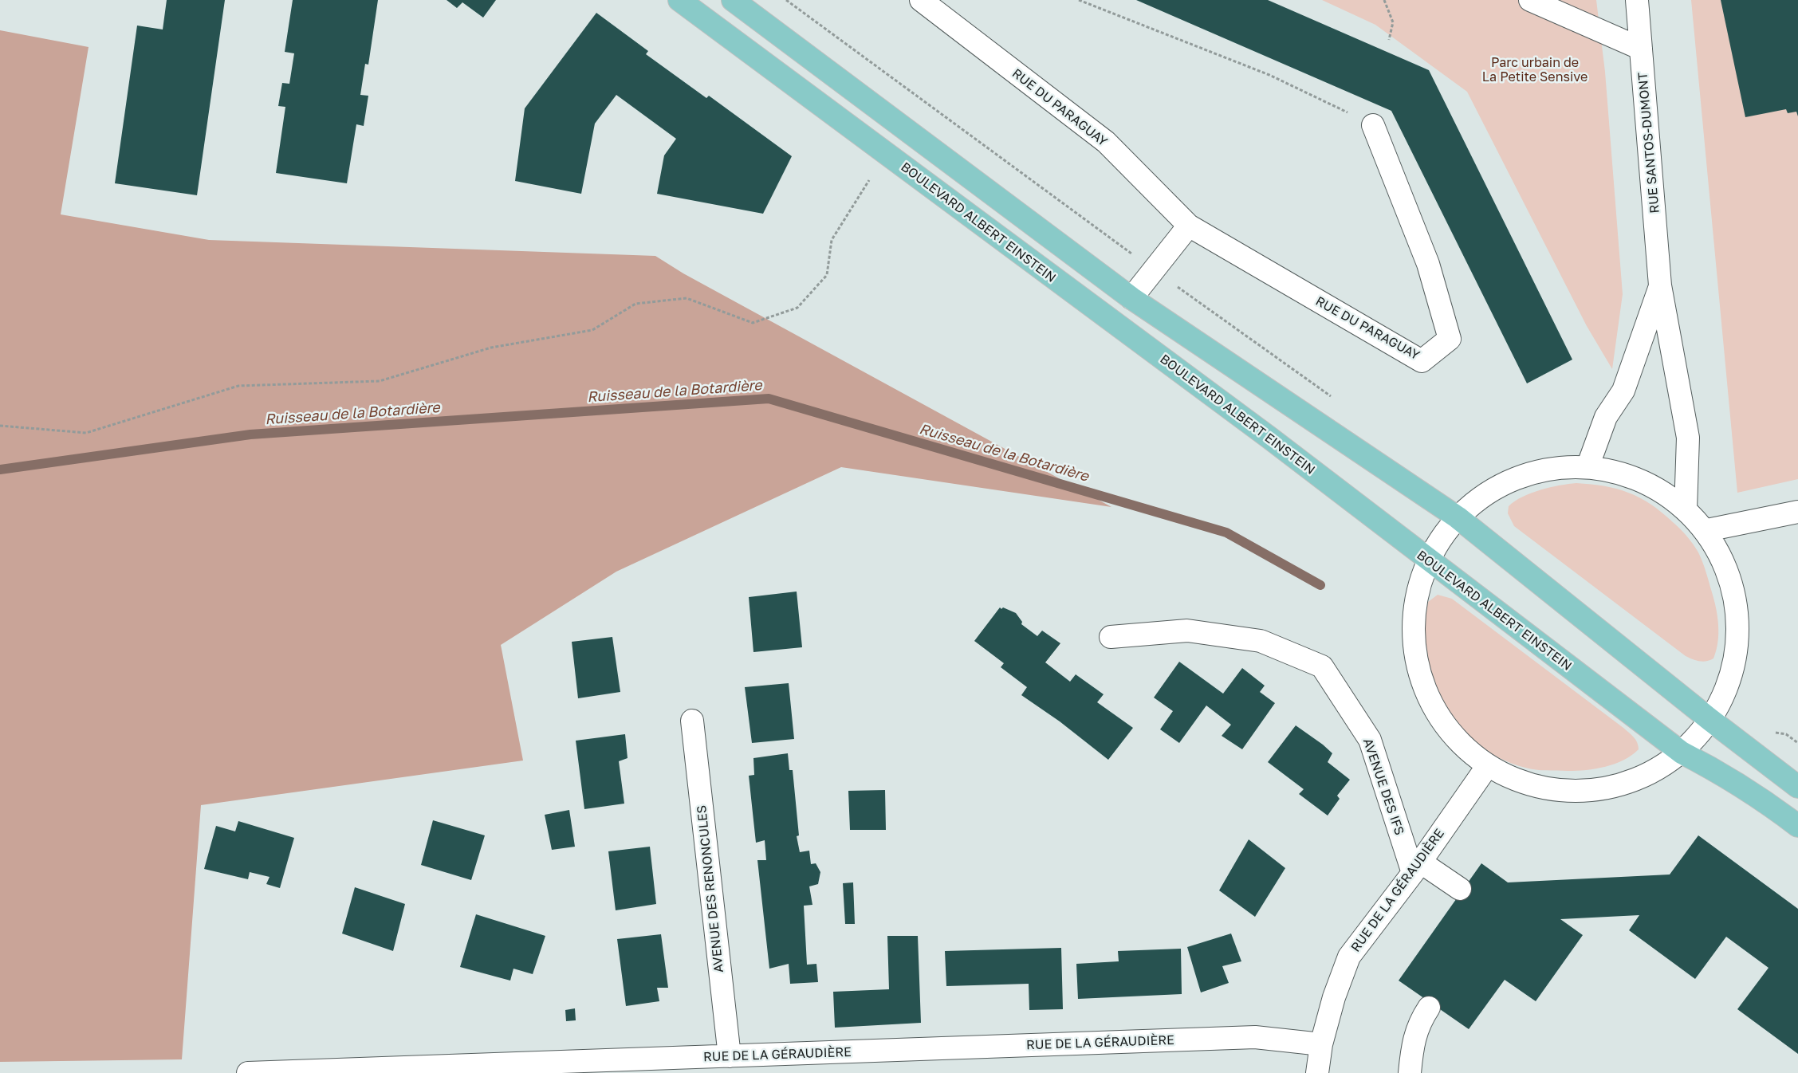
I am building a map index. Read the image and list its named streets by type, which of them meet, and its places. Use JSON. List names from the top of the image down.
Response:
{
  "streets": {
    "main road": ["BOULEVARD ALBERT EINSTEIN"],
    "street": [
      "RUE DU PARAGUAY",
      "RUE SANTOS-DUMONT",
      "AVENUE DES IFS",
      "AVENUE DES RENONCULES",
      "RUE DE LA GÉRAUDIÈRE"
    ]
  },
  "crossings": [
    ["AVENUE DES IFS", "RUE DE LA GÉRAUDIÈRE"],
    ["AVENUE DES RENONCULES", "RUE DE LA GÉRAUDIÈRE"]
  ],
  "water": ["Ruisseau de la Botardière"],
  "parks": ["Parc urbain de La Petite Sensive"]
}
